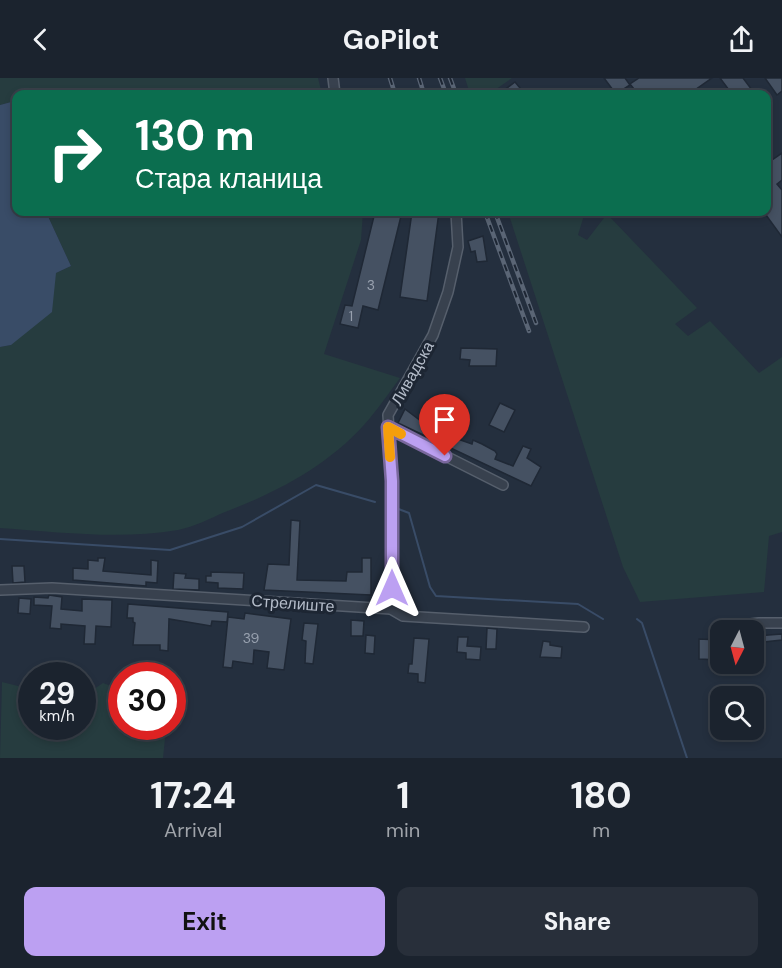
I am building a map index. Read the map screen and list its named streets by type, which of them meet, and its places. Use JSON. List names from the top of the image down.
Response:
{
  "streets": {
    "street": ["Ливадска", "Стрелиште"]
  },
  "crossings": [
    ["Ливадска", "Стрелиште"]
  ],
  "house_numbers": ["3", "1", "39"],
  "north": "bottom",
  "page": {
    "header": "GoPilot",
    "turn": ["130 m", "Стара кланица"],
    "speed": "29 km/h",
    "limit": "30",
    "eta": [
      "17:24",
      "Arrival",
      "1",
      "min",
      "180",
      "m"
    ],
    "buttons": ["Exit", "Share"]
  }
}
